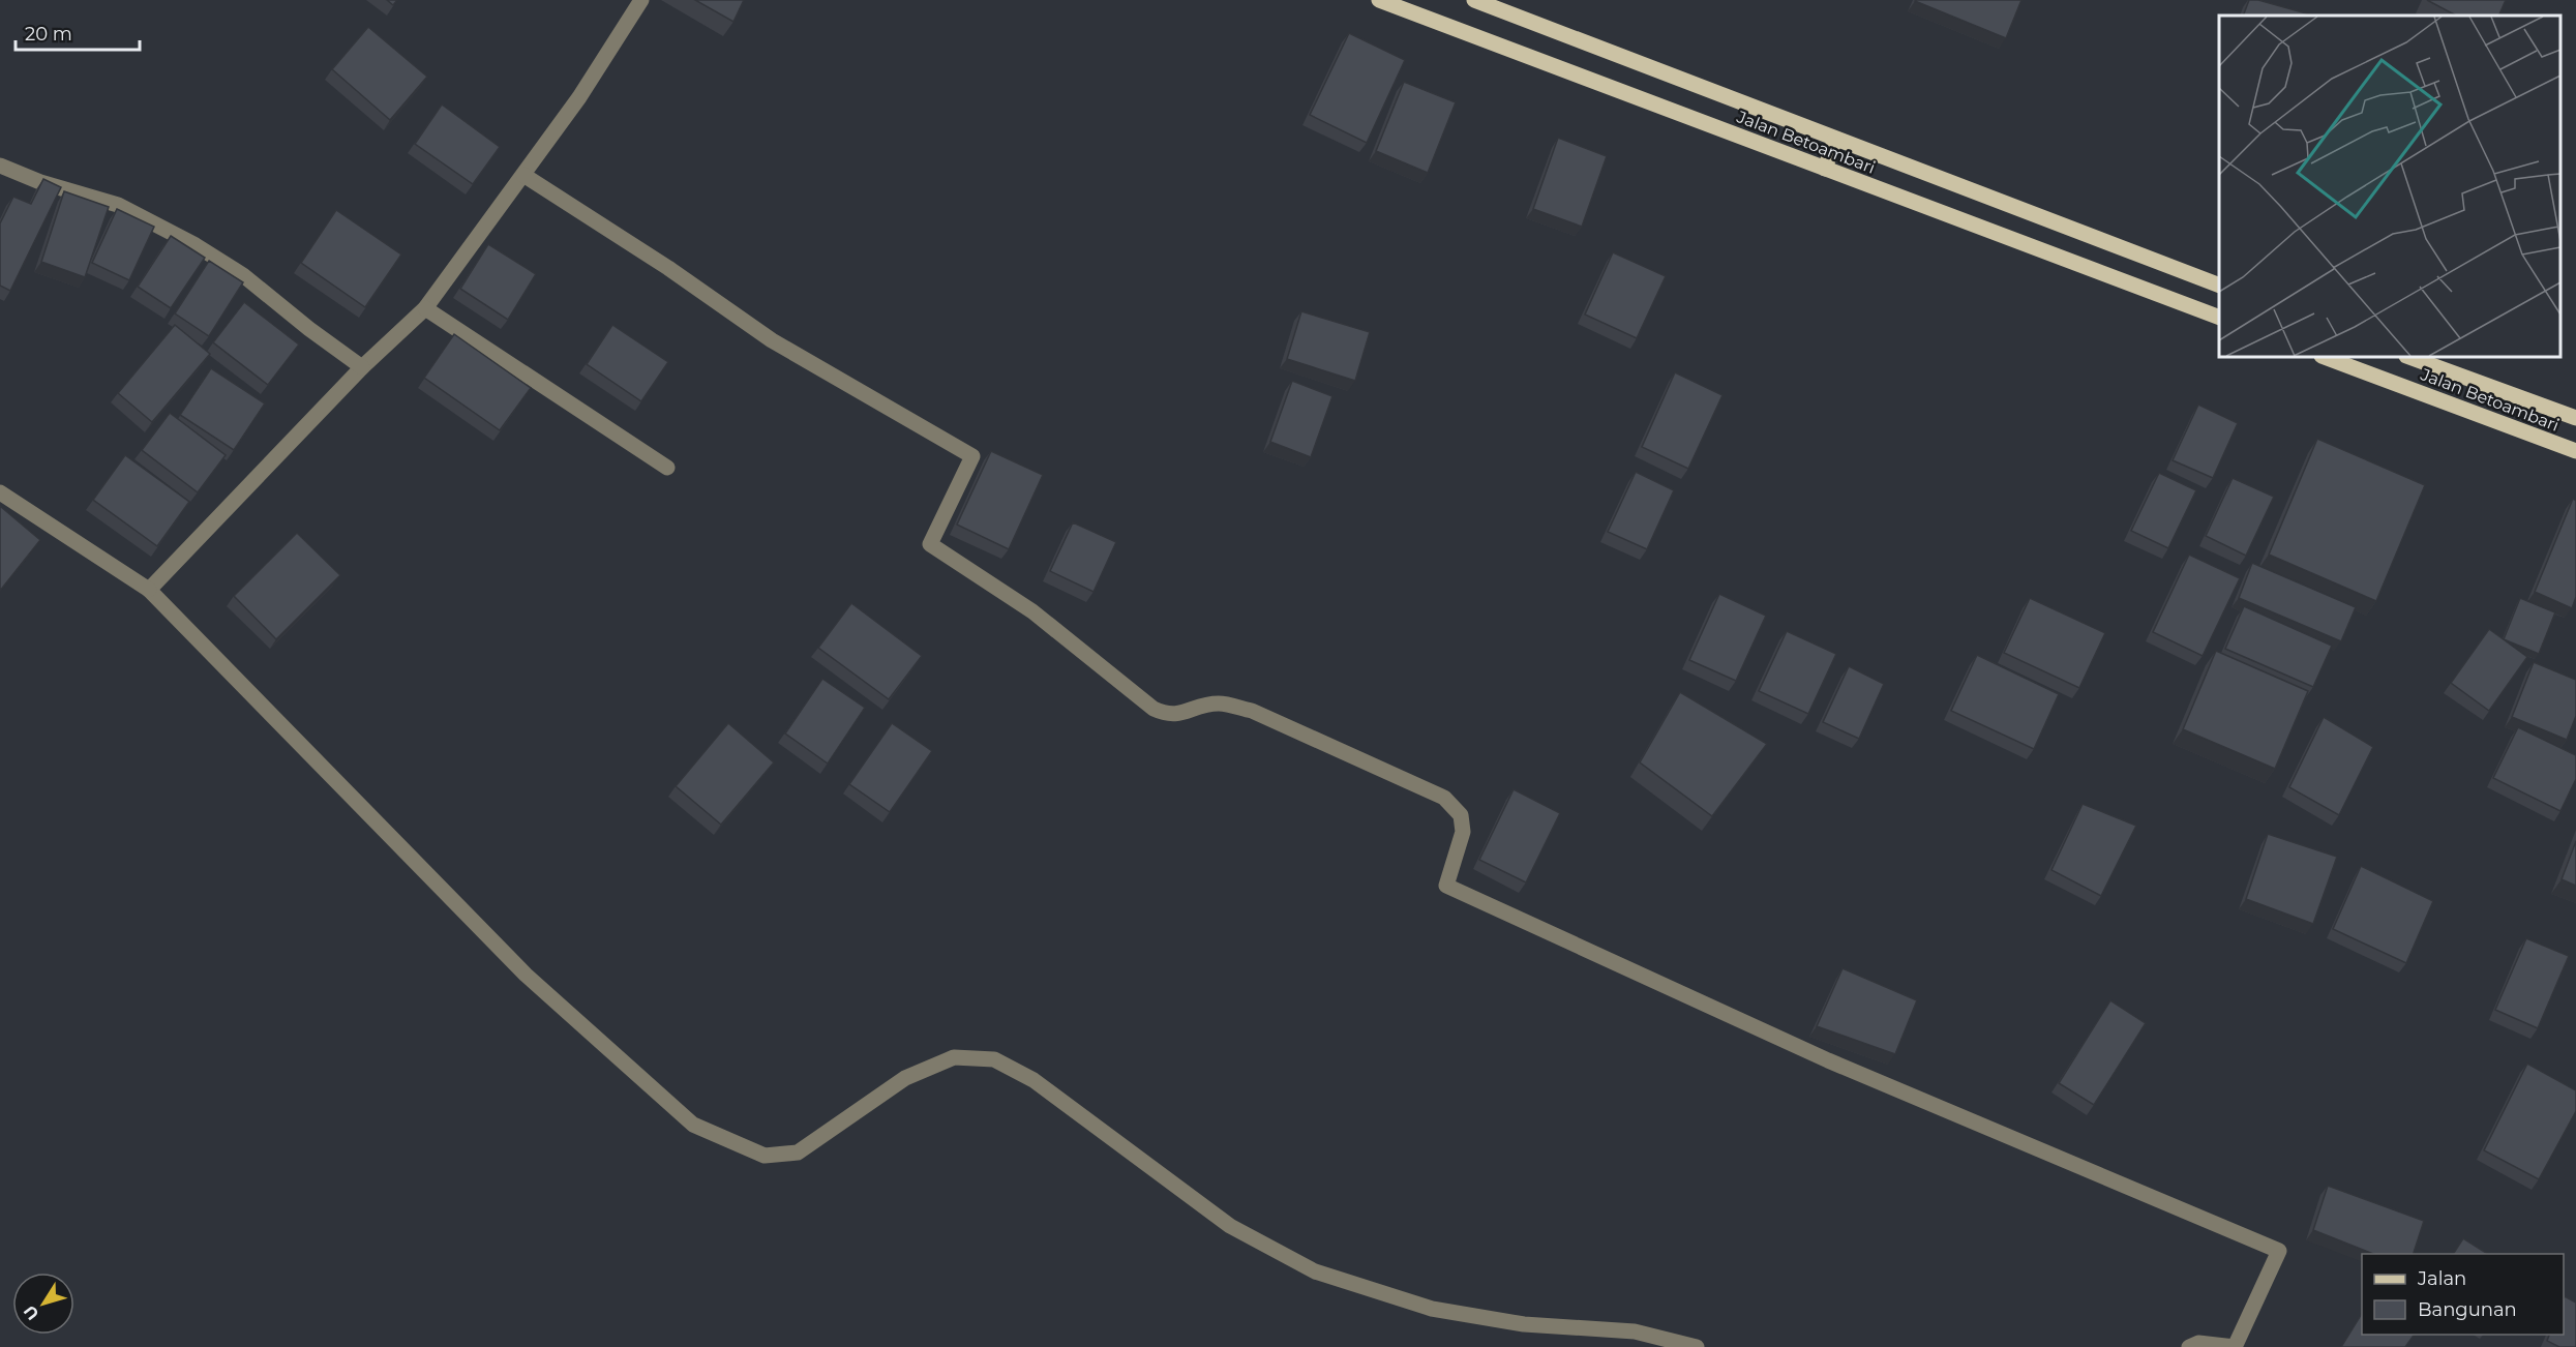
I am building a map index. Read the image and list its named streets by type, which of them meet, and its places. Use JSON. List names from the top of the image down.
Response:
{
  "streets": {
    "main road": ["Jalan Betoambari"]
  },
  "legend": ["Jalan", "Bangunan"],
  "scale_bar": "20 m",
  "north": "bottom left"
}
